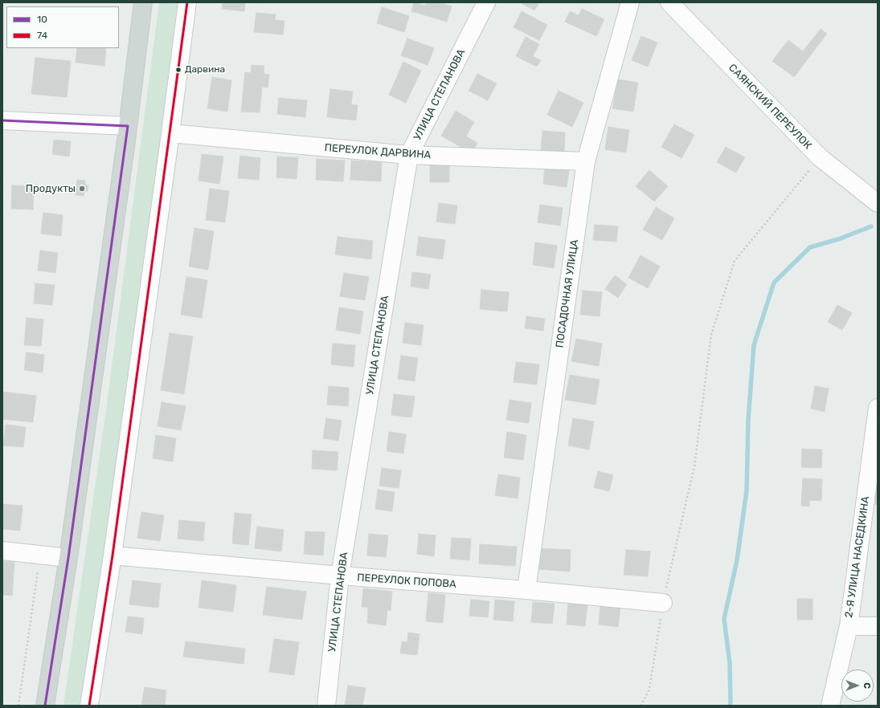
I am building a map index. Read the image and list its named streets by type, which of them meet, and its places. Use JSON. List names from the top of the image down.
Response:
{
  "streets": {
    "street": [
      "УЛИЦА СТЕПАНОВА",
      "САЯНСКИЙ ПЕРЕУЛОК",
      "ПЕРЕУЛОК ДАРВИНА",
      "ПОСАДОЧНАЯ УЛИЦА",
      "2-Я УЛИЦА НАСЕДКИНА",
      "ПЕРЕУЛОК ПОПОВА"
    ]
  },
  "crossings": [
    ["УЛИЦА СТЕПАНОВА", "ПЕРЕУЛОК ДАРВИНА"],
    ["УЛИЦА СТЕПАНОВА", "ПЕРЕУЛОК ПОПОВА"],
    ["ПЕРЕУЛОК ДАРВИНА", "ПОСАДОЧНАЯ УЛИЦА"],
    ["ПОСАДОЧНАЯ УЛИЦА", "ПЕРЕУЛОК ПОПОВА"]
  ],
  "places": ["Дарвина", "Продукты"],
  "lines": ["transit line 74", "transit line 10"],
  "legend": ["10", "74"],
  "north": "right"
}
